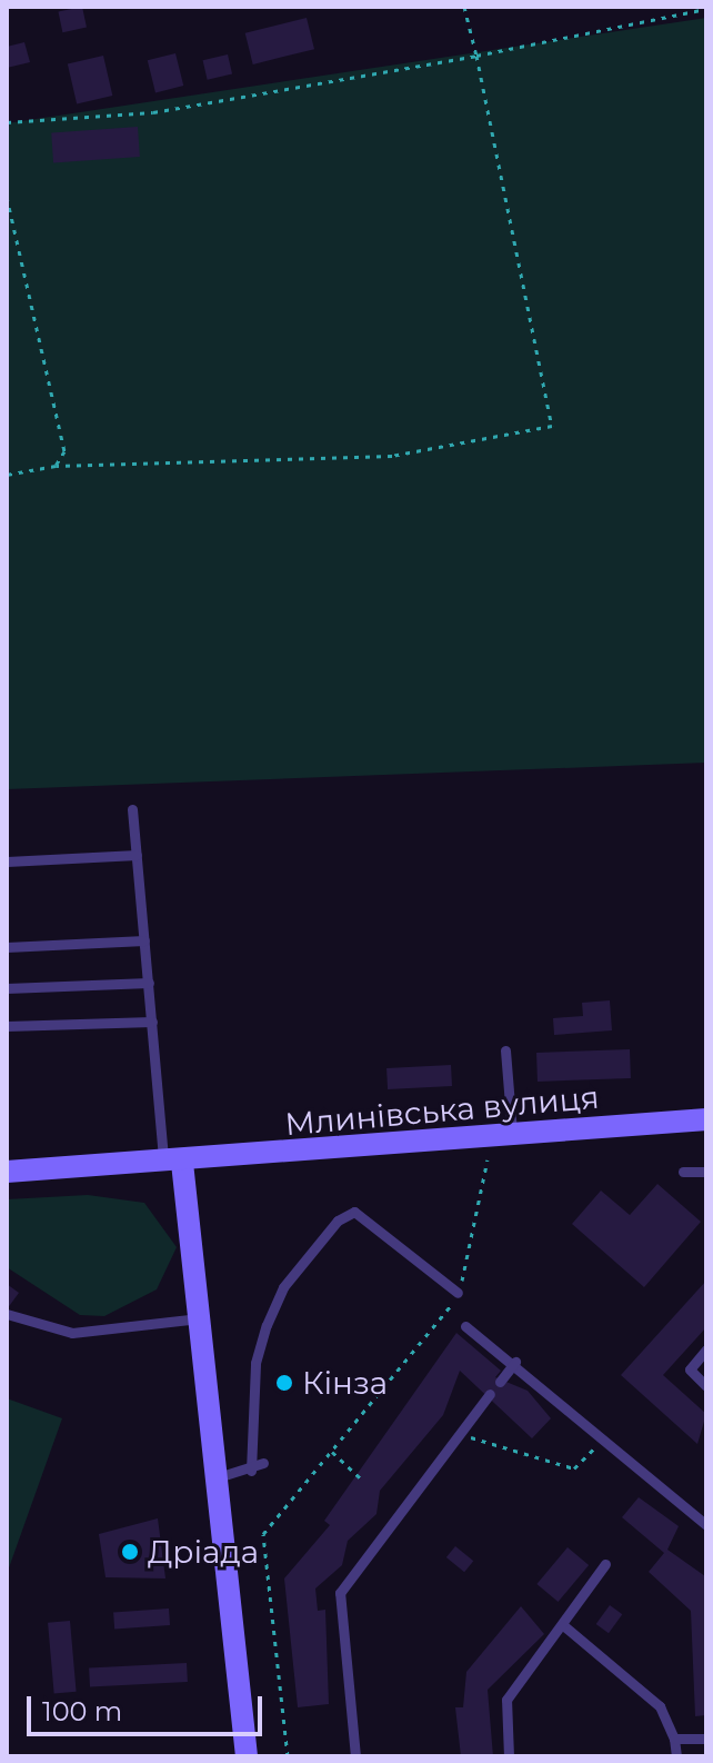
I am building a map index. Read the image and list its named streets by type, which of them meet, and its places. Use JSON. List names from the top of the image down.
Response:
{
  "streets": {
    "main road": ["Млинівська вулиця"]
  },
  "places": ["Кінза", "Дріада"],
  "scale_bar": "100 m"
}
